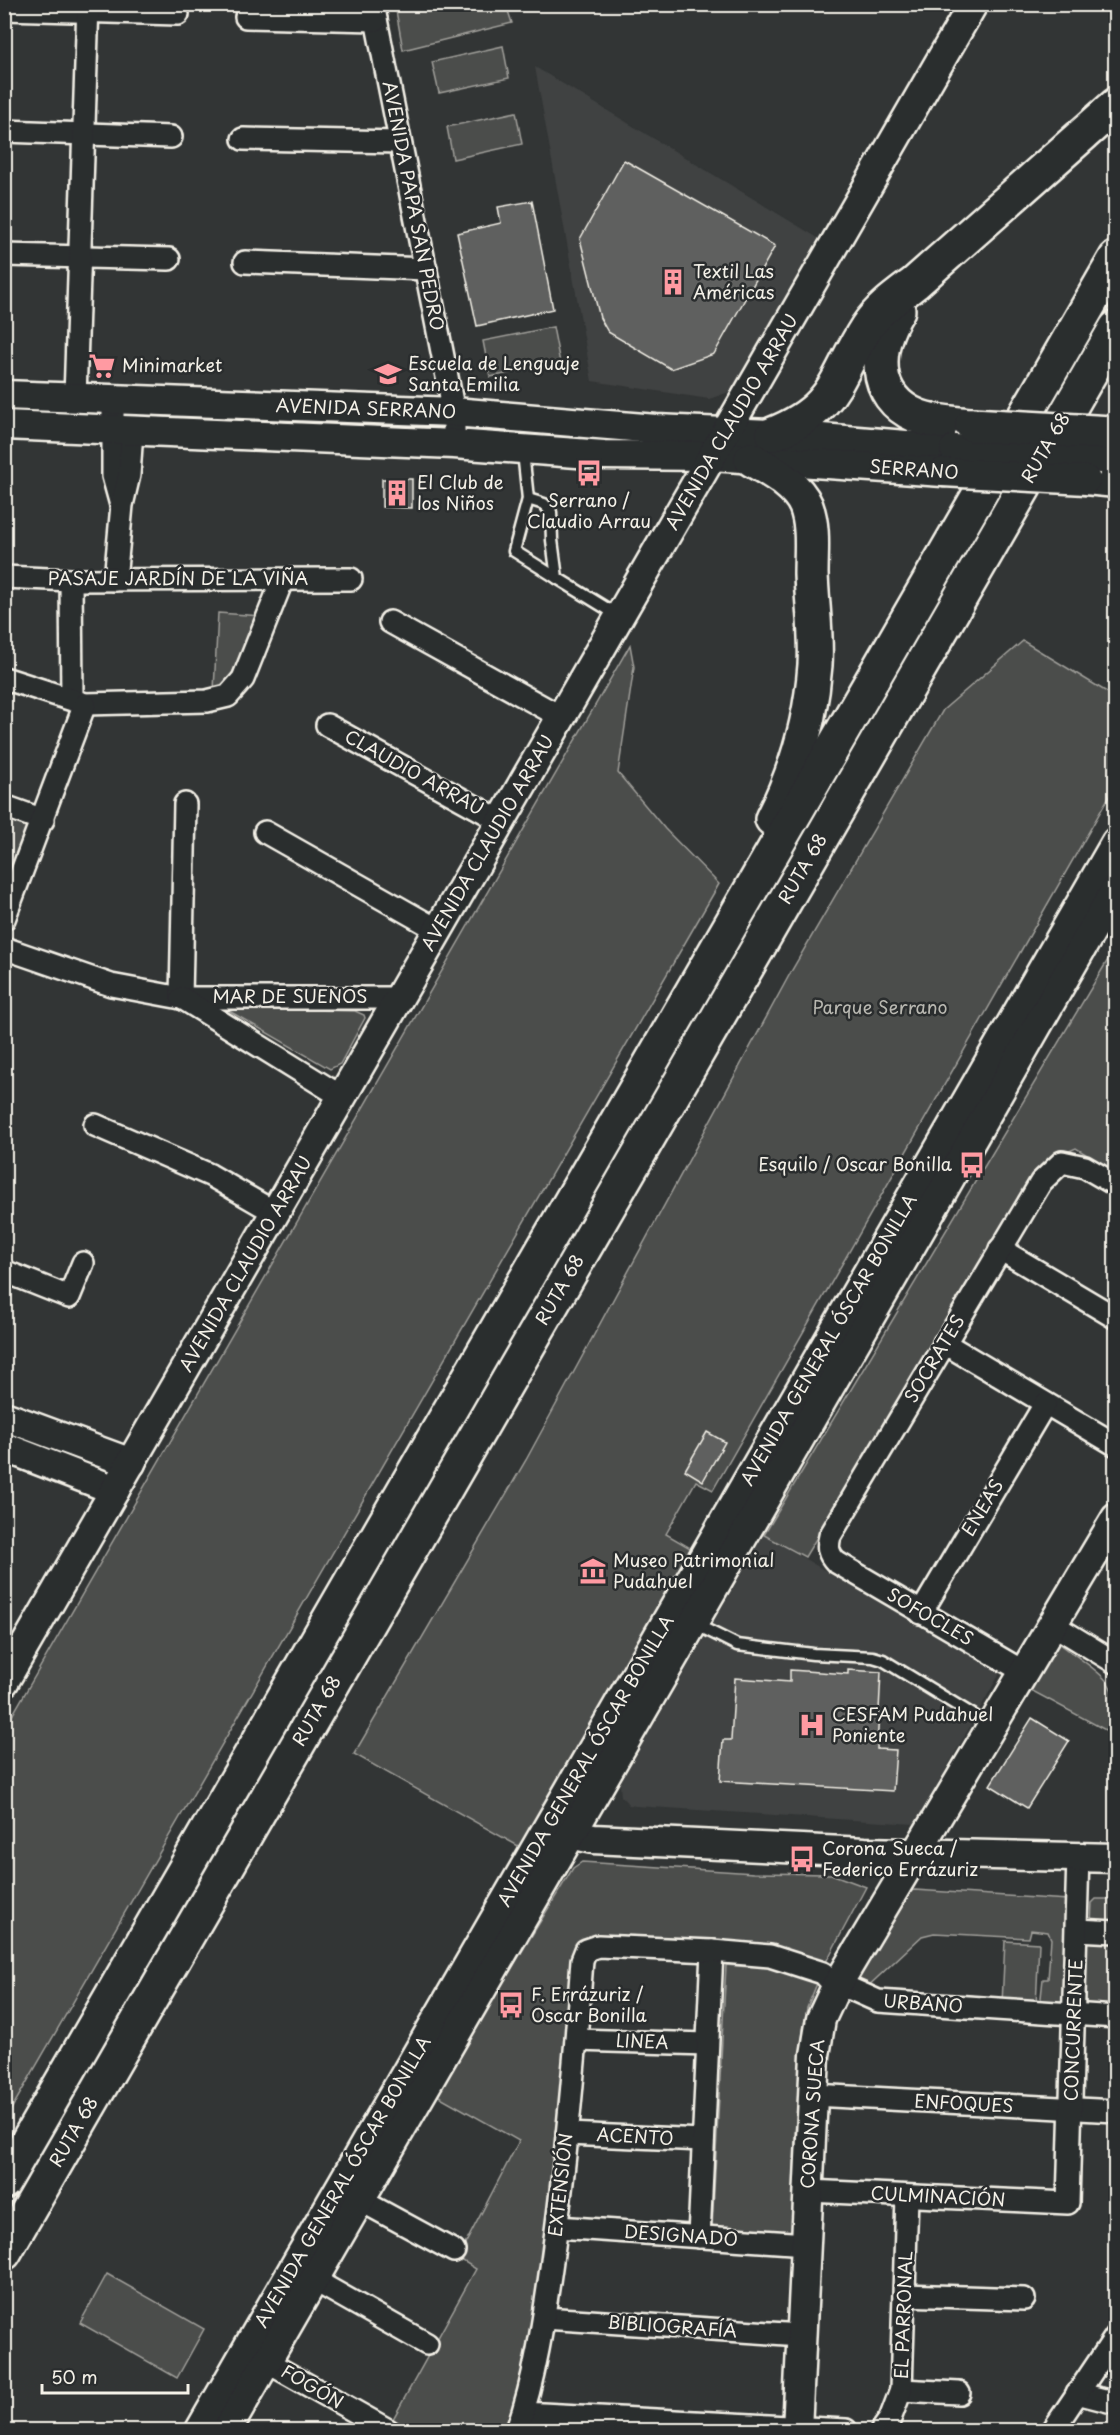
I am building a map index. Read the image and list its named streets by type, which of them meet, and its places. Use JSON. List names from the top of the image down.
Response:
{
  "streets": {
    "highway": ["RUTA 68"],
    "street": [
      "AVENIDA PAPA SAN PEDRO",
      "AVENIDA SERRANO",
      "AVENIDA CLAUDIO ARRAU",
      "SERRANO",
      "PASAJE JARDÍN DE LA VIÑA",
      "CLAUDIO ARRAU",
      "MAR DE SUENOS",
      "AVENIDA GENERAL ÓSCAR BONILLA",
      "SOCRATES",
      "ENEAS",
      "SOFOCLES",
      "URBANO",
      "CONCURRENTE",
      "LINEA",
      "ENFOQUES",
      "CORONA SUECA",
      "ACENTO",
      "EXTENSIÓN",
      "CULMINACIÓN",
      "DESIGNADO",
      "EL PARRONAL",
      "BIBLIOGRAFÍA",
      "FOGÓN"
    ]
  },
  "crossings": [
    ["AVENIDA PAPA SAN PEDRO", "AVENIDA SERRANO"],
    ["AVENIDA SERRANO", "AVENIDA CLAUDIO ARRAU"],
    ["AVENIDA SERRANO", "SERRANO"],
    ["AVENIDA CLAUDIO ARRAU", "SERRANO"],
    ["AVENIDA CLAUDIO ARRAU", "CLAUDIO ARRAU"],
    ["AVENIDA CLAUDIO ARRAU", "MAR DE SUENOS"],
    ["AVENIDA GENERAL ÓSCAR BONILLA", "FOGÓN"],
    ["SOCRATES", "SOFOCLES"],
    ["ENEAS", "SOFOCLES"],
    ["SOFOCLES", "CORONA SUECA"],
    ["URBANO", "CONCURRENTE"],
    ["URBANO", "CORONA SUECA"],
    ["URBANO", "EXTENSIÓN"],
    ["CONCURRENTE", "ENFOQUES"],
    ["CONCURRENTE", "CULMINACIÓN"],
    ["LINEA", "EXTENSIÓN"],
    ["ENFOQUES", "CORONA SUECA"],
    ["CORONA SUECA", "CULMINACIÓN"],
    ["CORONA SUECA", "DESIGNADO"],
    ["CORONA SUECA", "BIBLIOGRAFÍA"],
    ["ACENTO", "EXTENSIÓN"],
    ["EXTENSIÓN", "DESIGNADO"],
    ["EXTENSIÓN", "BIBLIOGRAFÍA"],
    ["CULMINACIÓN", "EL PARRONAL"]
  ],
  "parks": ["Parque Serrano"],
  "places": {
    "building": ["Textil Las Américas", "El Club de los Niños"],
    "supermarket": ["Minimarket"],
    "school or university": ["Escuela de Lenguaje Santa Emilia"],
    "bus stop": [
      "Serrano / Claudio Arrau",
      "Esquilo / Oscar Bonilla",
      "Corona Sueca / Federico Errázuriz",
      "F. Errázuriz / Oscar Bonilla"
    ],
    "museum": ["Museo Patrimonial Pudahuel"],
    "hospital": ["CESFAM Pudahuel Poniente"]
  },
  "scale_bar": "50 m"
}
